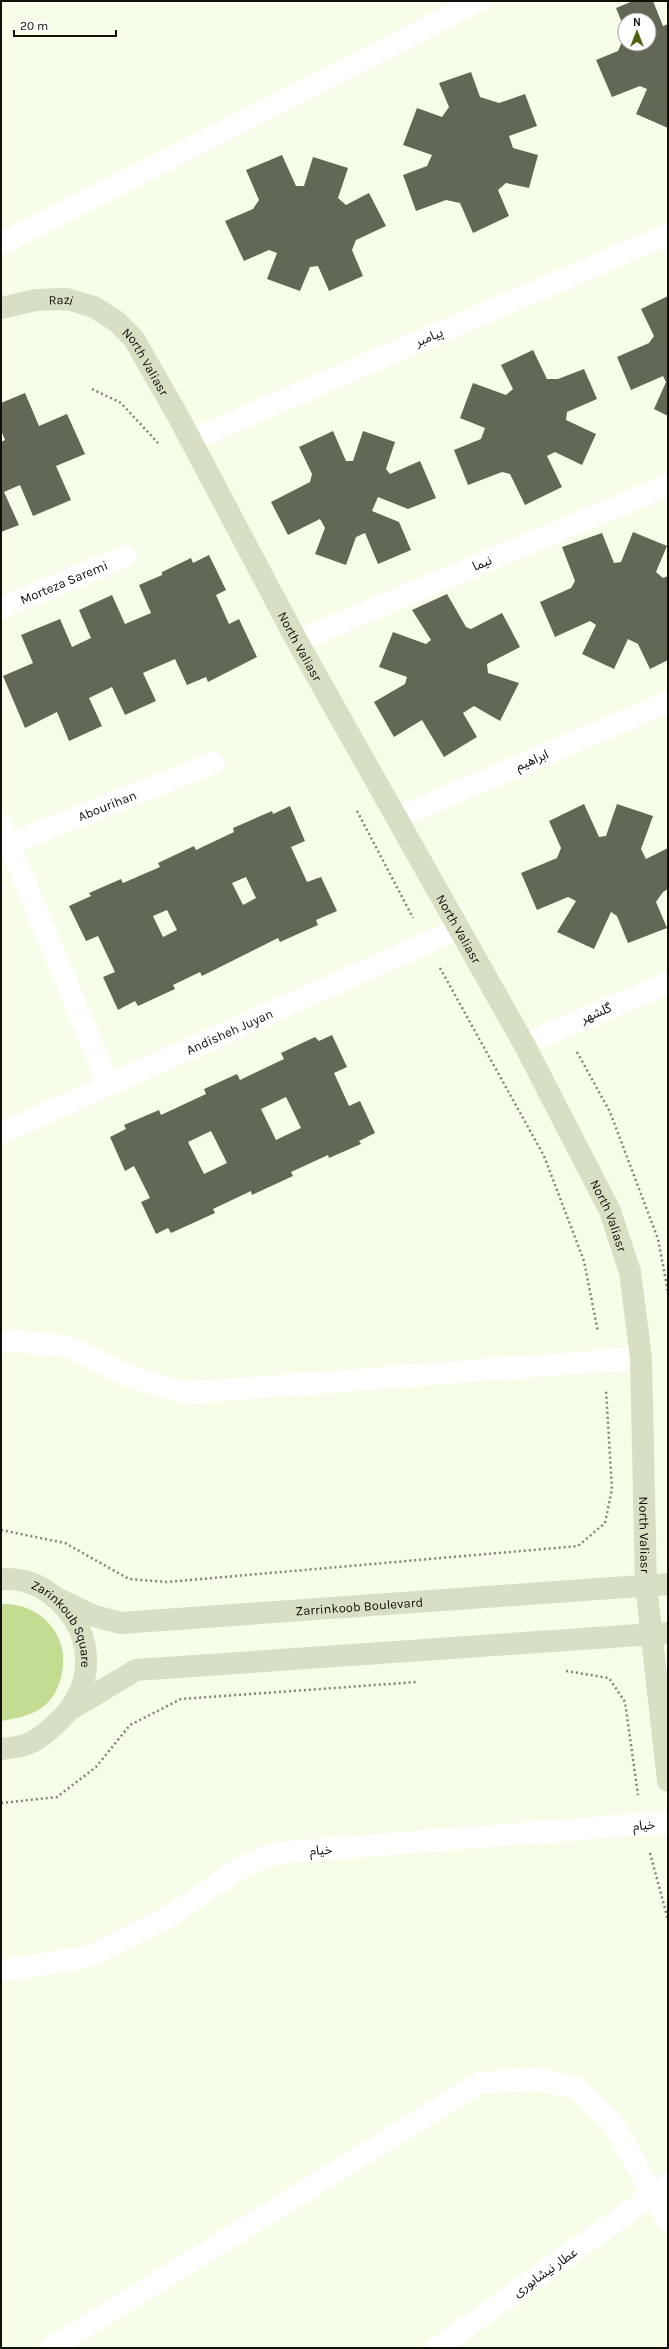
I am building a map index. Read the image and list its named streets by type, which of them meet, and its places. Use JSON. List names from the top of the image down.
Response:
{
  "streets": {
    "street": [
      "Razi",
      "پیامبر",
      "North Valiasr",
      "نیما",
      "Morteza Saremi",
      "ابراهیم",
      "Abourihan",
      "گلشهر",
      "Andisheh Juyan",
      "Zarrinkoob Boulevard",
      "Zarinkoub Square",
      "خیام",
      "عطار نیشابوری"
    ]
  },
  "crossings": [
    ["Razi", "North Valiasr"],
    ["پیامبر", "North Valiasr"],
    ["North Valiasr", "نیما"],
    ["North Valiasr", "ابراهیم"],
    ["North Valiasr", "گلشهر"],
    ["North Valiasr", "Andisheh Juyan"],
    ["North Valiasr", "Zarrinkoob Boulevard"],
    ["Zarrinkoob Boulevard", "Zarinkoub Square"]
  ],
  "scale_bar": "20 m",
  "north": "top"
}
